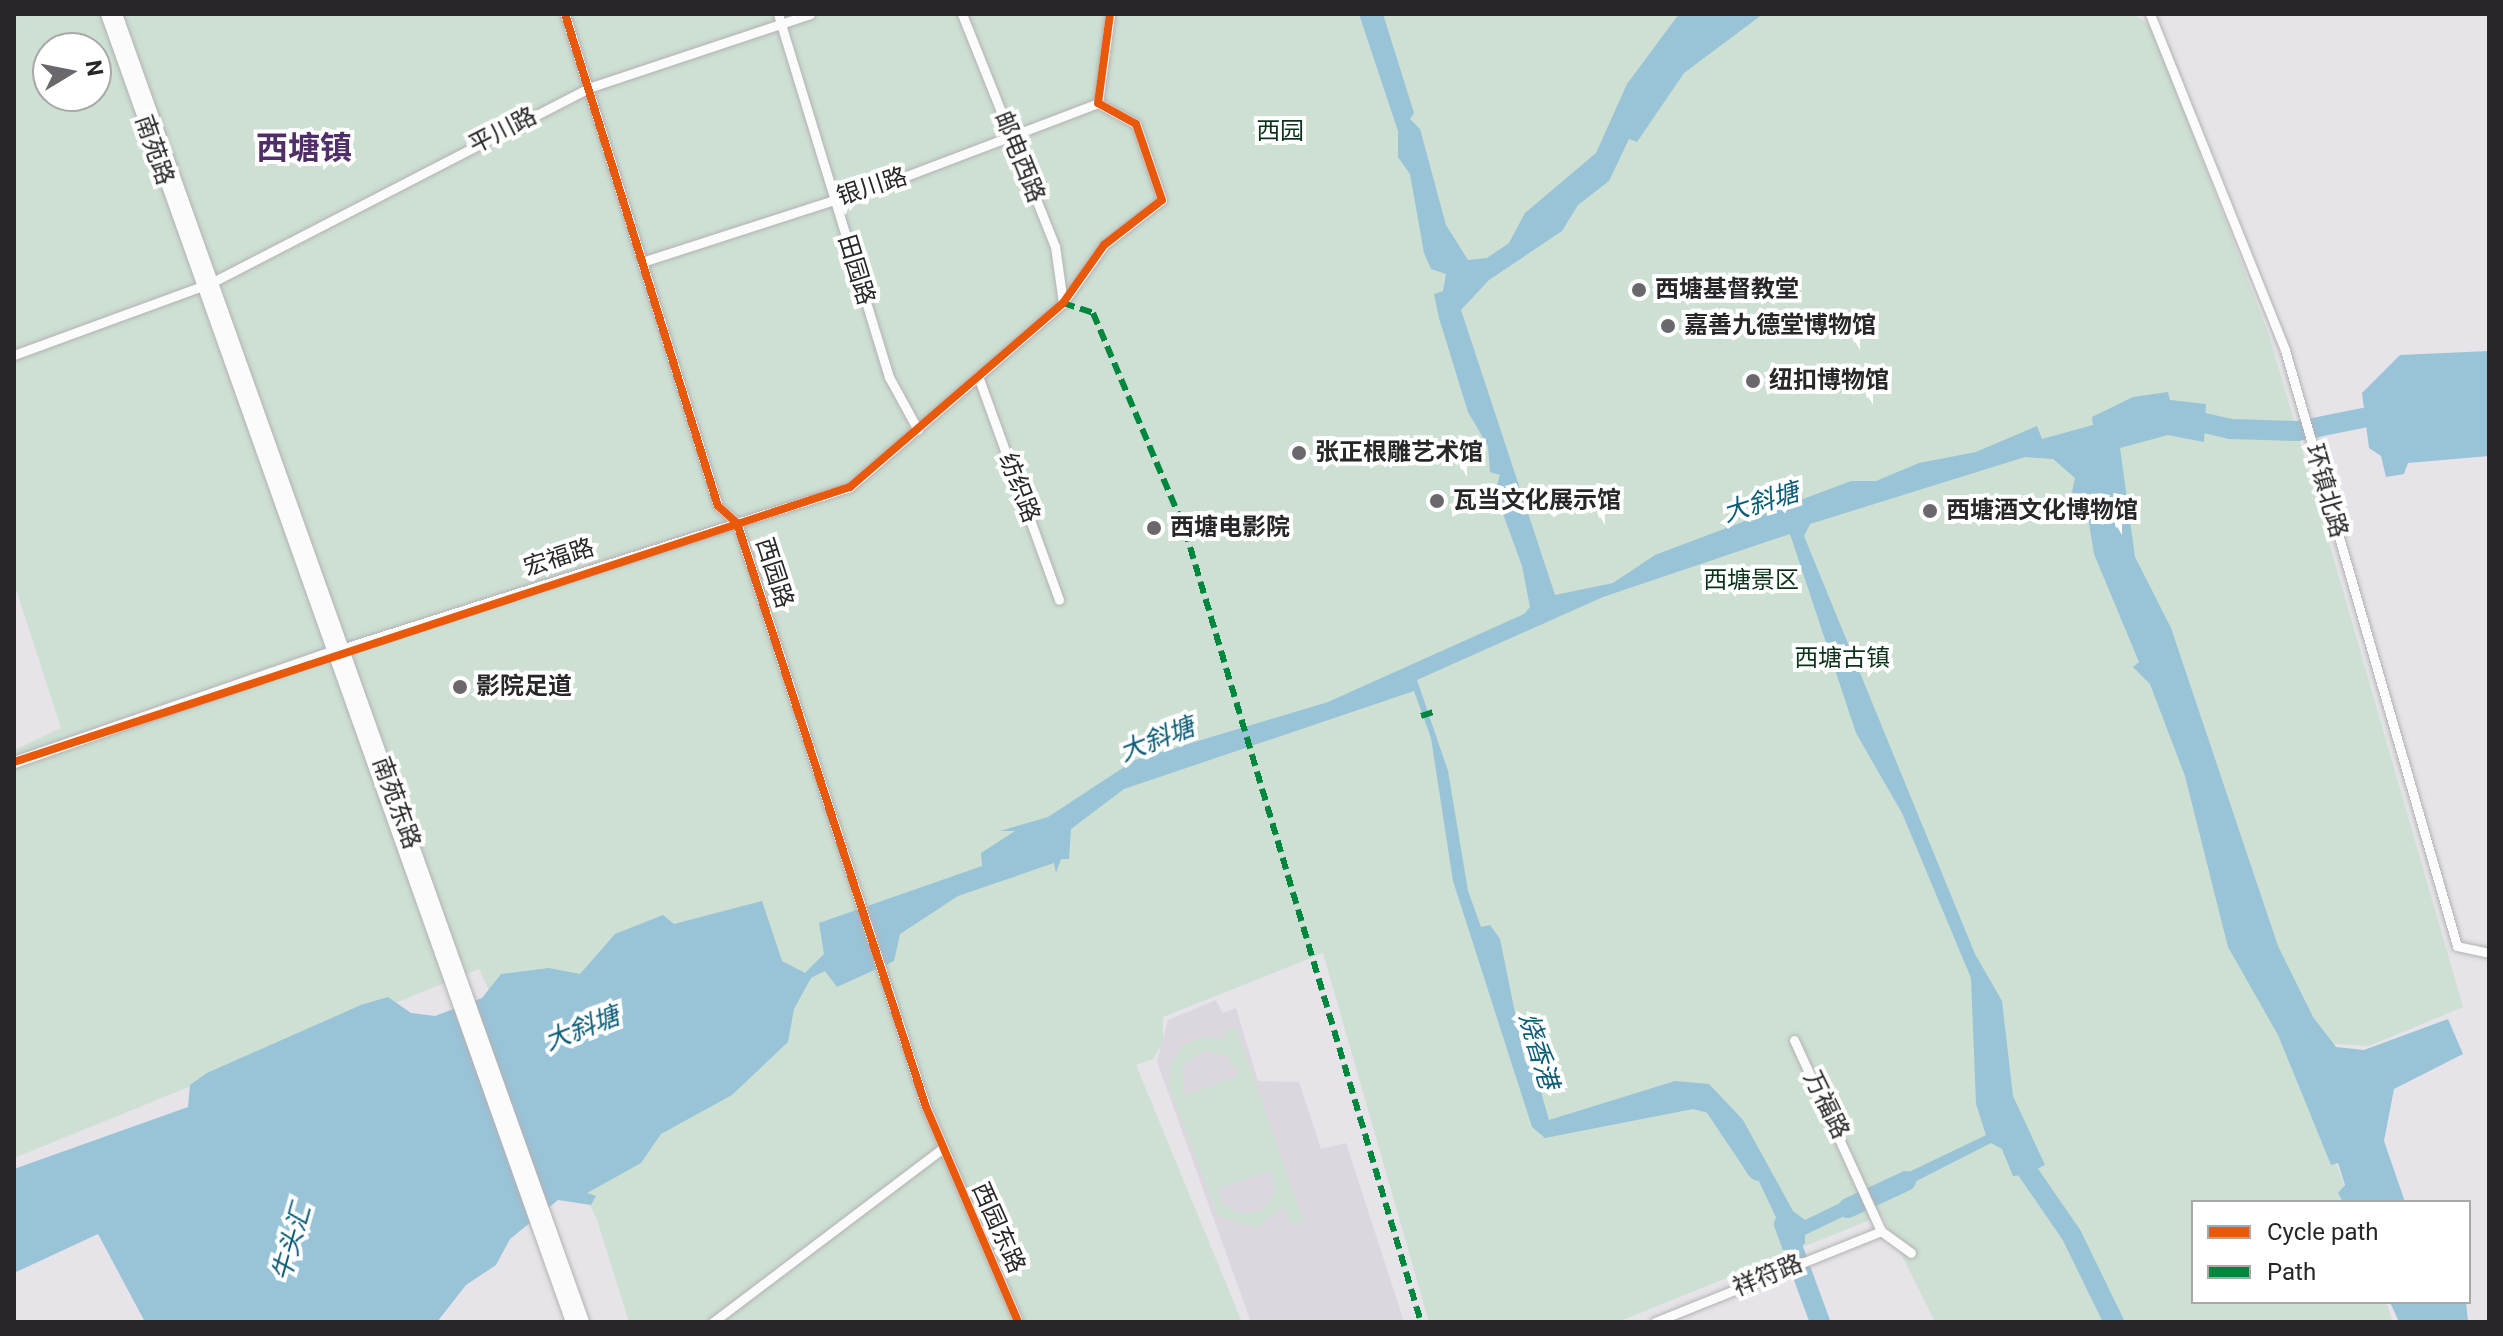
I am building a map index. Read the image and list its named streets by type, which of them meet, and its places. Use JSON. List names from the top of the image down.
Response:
{
  "streets": {
    "main road": ["南苑路", "南苑东路"],
    "street": [
      "平川路",
      "邮电西路",
      "银川路",
      "田园路",
      "纺织路",
      "环镇北路",
      "宏福路",
      "西园路",
      "万福路",
      "西园东路",
      "祥符路"
    ]
  },
  "crossings": [
    ["平川路", "南苑路"],
    ["平川路", "田园路"],
    ["平川路", "西园路"],
    ["平川路", "南苑东路"],
    ["南苑路", "南苑东路"],
    ["邮电西路", "银川路"],
    ["邮电西路", "宏福路"],
    ["银川路", "田园路"],
    ["银川路", "宏福路"],
    ["银川路", "西园路"],
    ["田园路", "宏福路"],
    ["纺织路", "宏福路"],
    ["宏福路", "西园路"],
    ["宏福路", "南苑东路"],
    ["西园路", "西园东路"],
    ["万福路", "祥符路"]
  ],
  "districts": ["西塘镇"],
  "water": ["大斜塘", "烧香港", "牛头汇"],
  "parks": ["西园", "西塘景区", "西塘古镇"],
  "places": [
    "西塘基督教堂",
    "嘉善九德堂博物馆",
    "纽扣博物馆",
    "张正根雕艺术馆",
    "瓦当文化展示馆",
    "西塘酒文化博物馆",
    "西塘电影院",
    "影院足道"
  ],
  "legend": ["Cycle path", "Path"],
  "north": "right"
}
